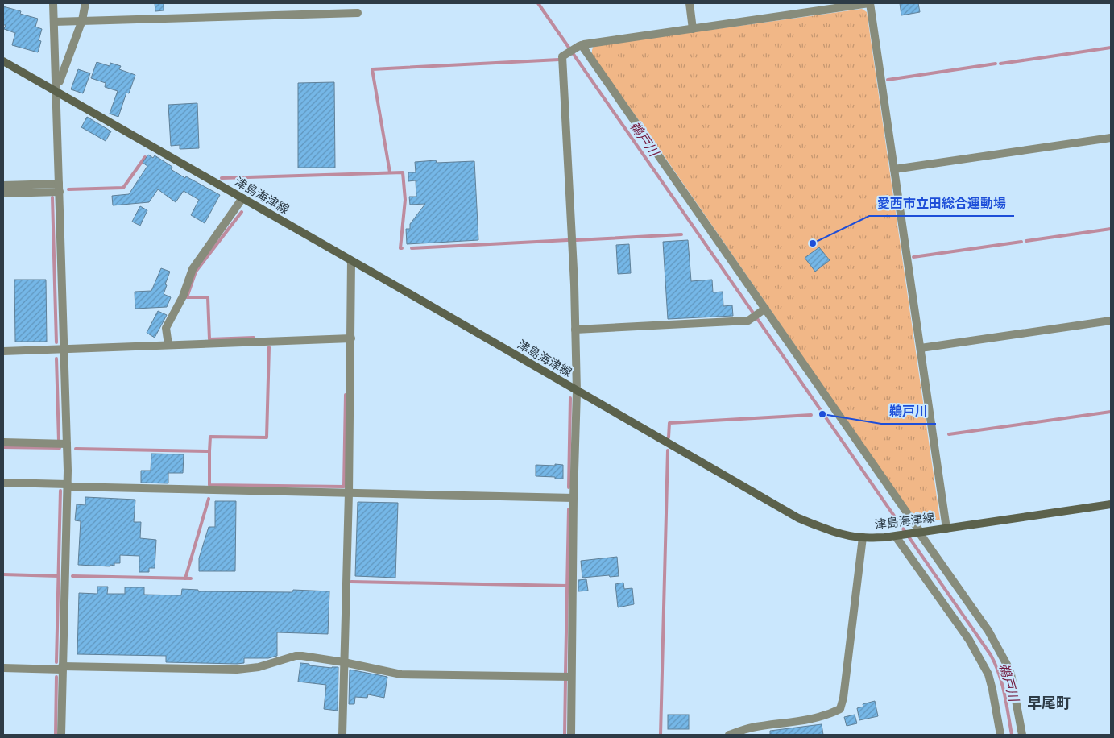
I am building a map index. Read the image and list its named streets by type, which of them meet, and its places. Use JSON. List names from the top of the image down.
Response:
{
  "streets": {
    "main road": ["津島海津線"]
  },
  "districts": ["早尾町"],
  "water": ["鵜戸川"],
  "places": ["愛西市立田総合運動場", "鵜戸川"]
}
